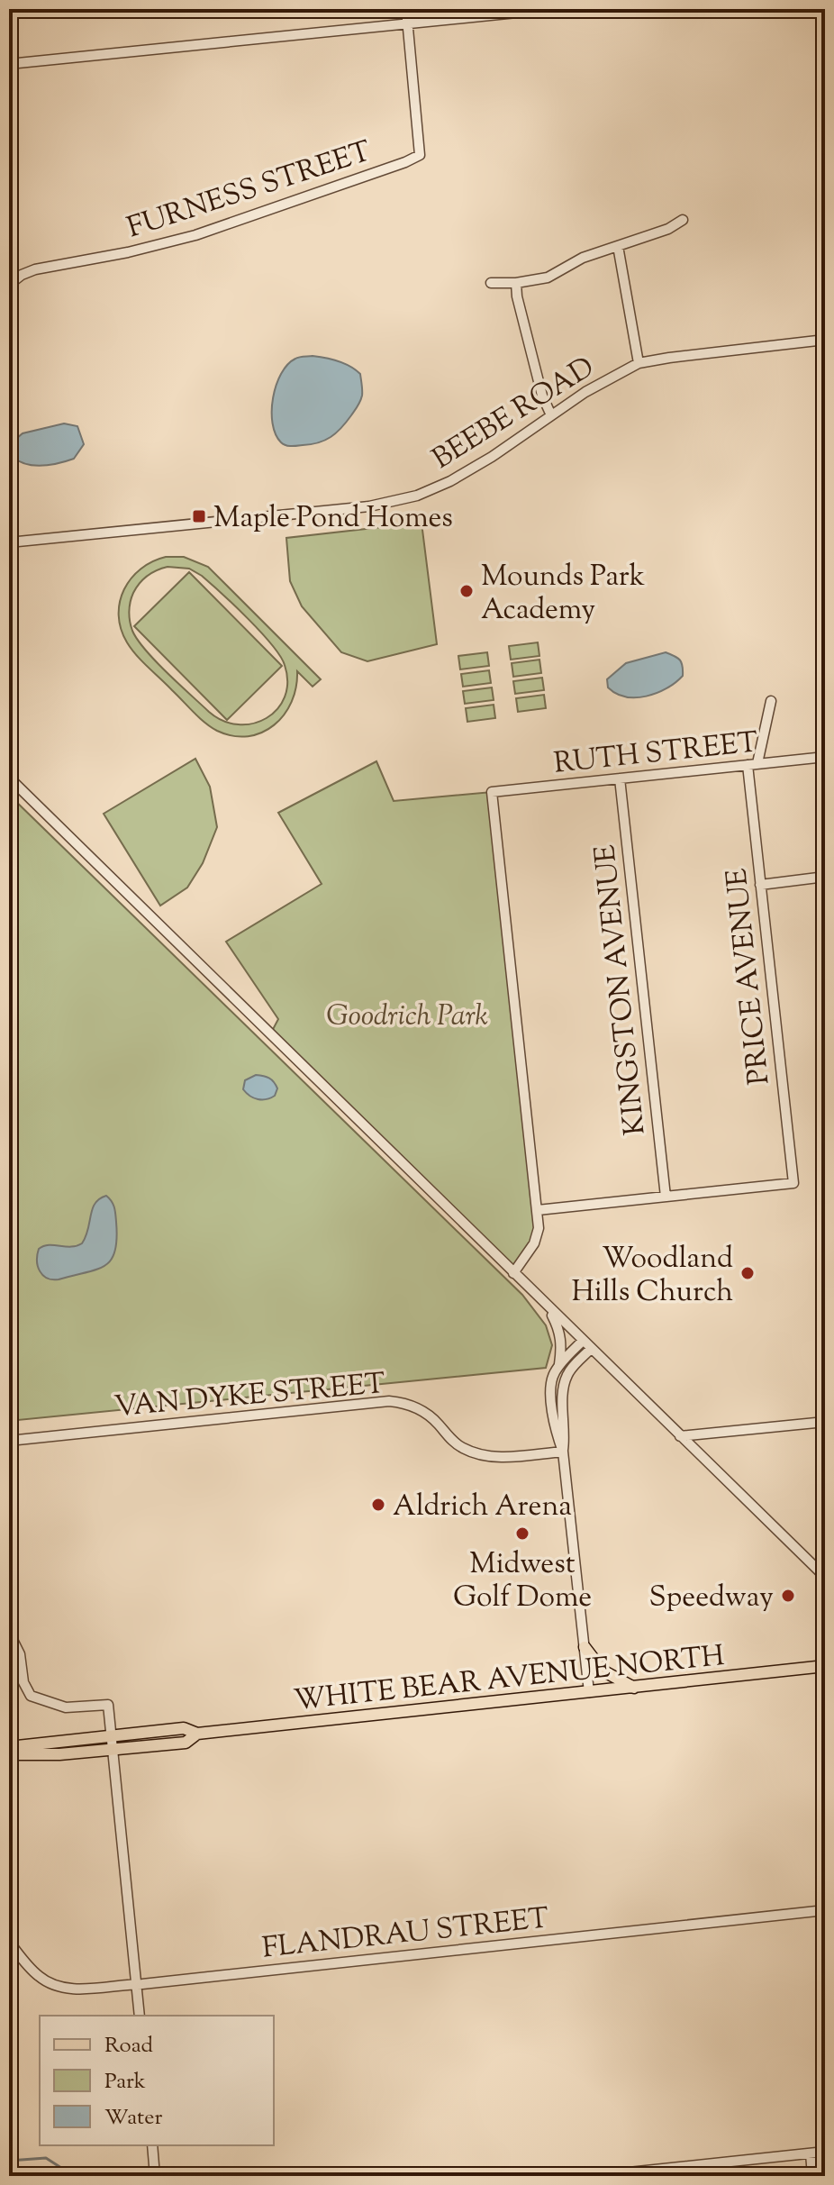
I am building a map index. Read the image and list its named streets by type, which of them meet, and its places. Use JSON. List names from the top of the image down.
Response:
{
  "streets": {
    "main road": ["WHITE BEAR AVENUE NORTH"],
    "street": [
      "FURNESS STREET",
      "BEEBE ROAD",
      "RUTH STREET",
      "PRICE AVENUE",
      "KINGSTON AVENUE",
      "VAN DYKE STREET",
      "FLANDRAU STREET"
    ]
  },
  "crossings": [
    ["RUTH STREET", "PRICE AVENUE"],
    ["RUTH STREET", "KINGSTON AVENUE"],
    ["PRICE AVENUE", "KINGSTON AVENUE"]
  ],
  "parks": ["Goodrich Park"],
  "places": {
    "transit": ["Maple Pond Homes"],
    "other": [
      "Mounds Park Academy",
      "Woodland Hills Church",
      "Aldrich Arena",
      "Midwest Golf Dome",
      "Speedway"
    ]
  },
  "legend": ["Road", "Park", "Water"]
}
